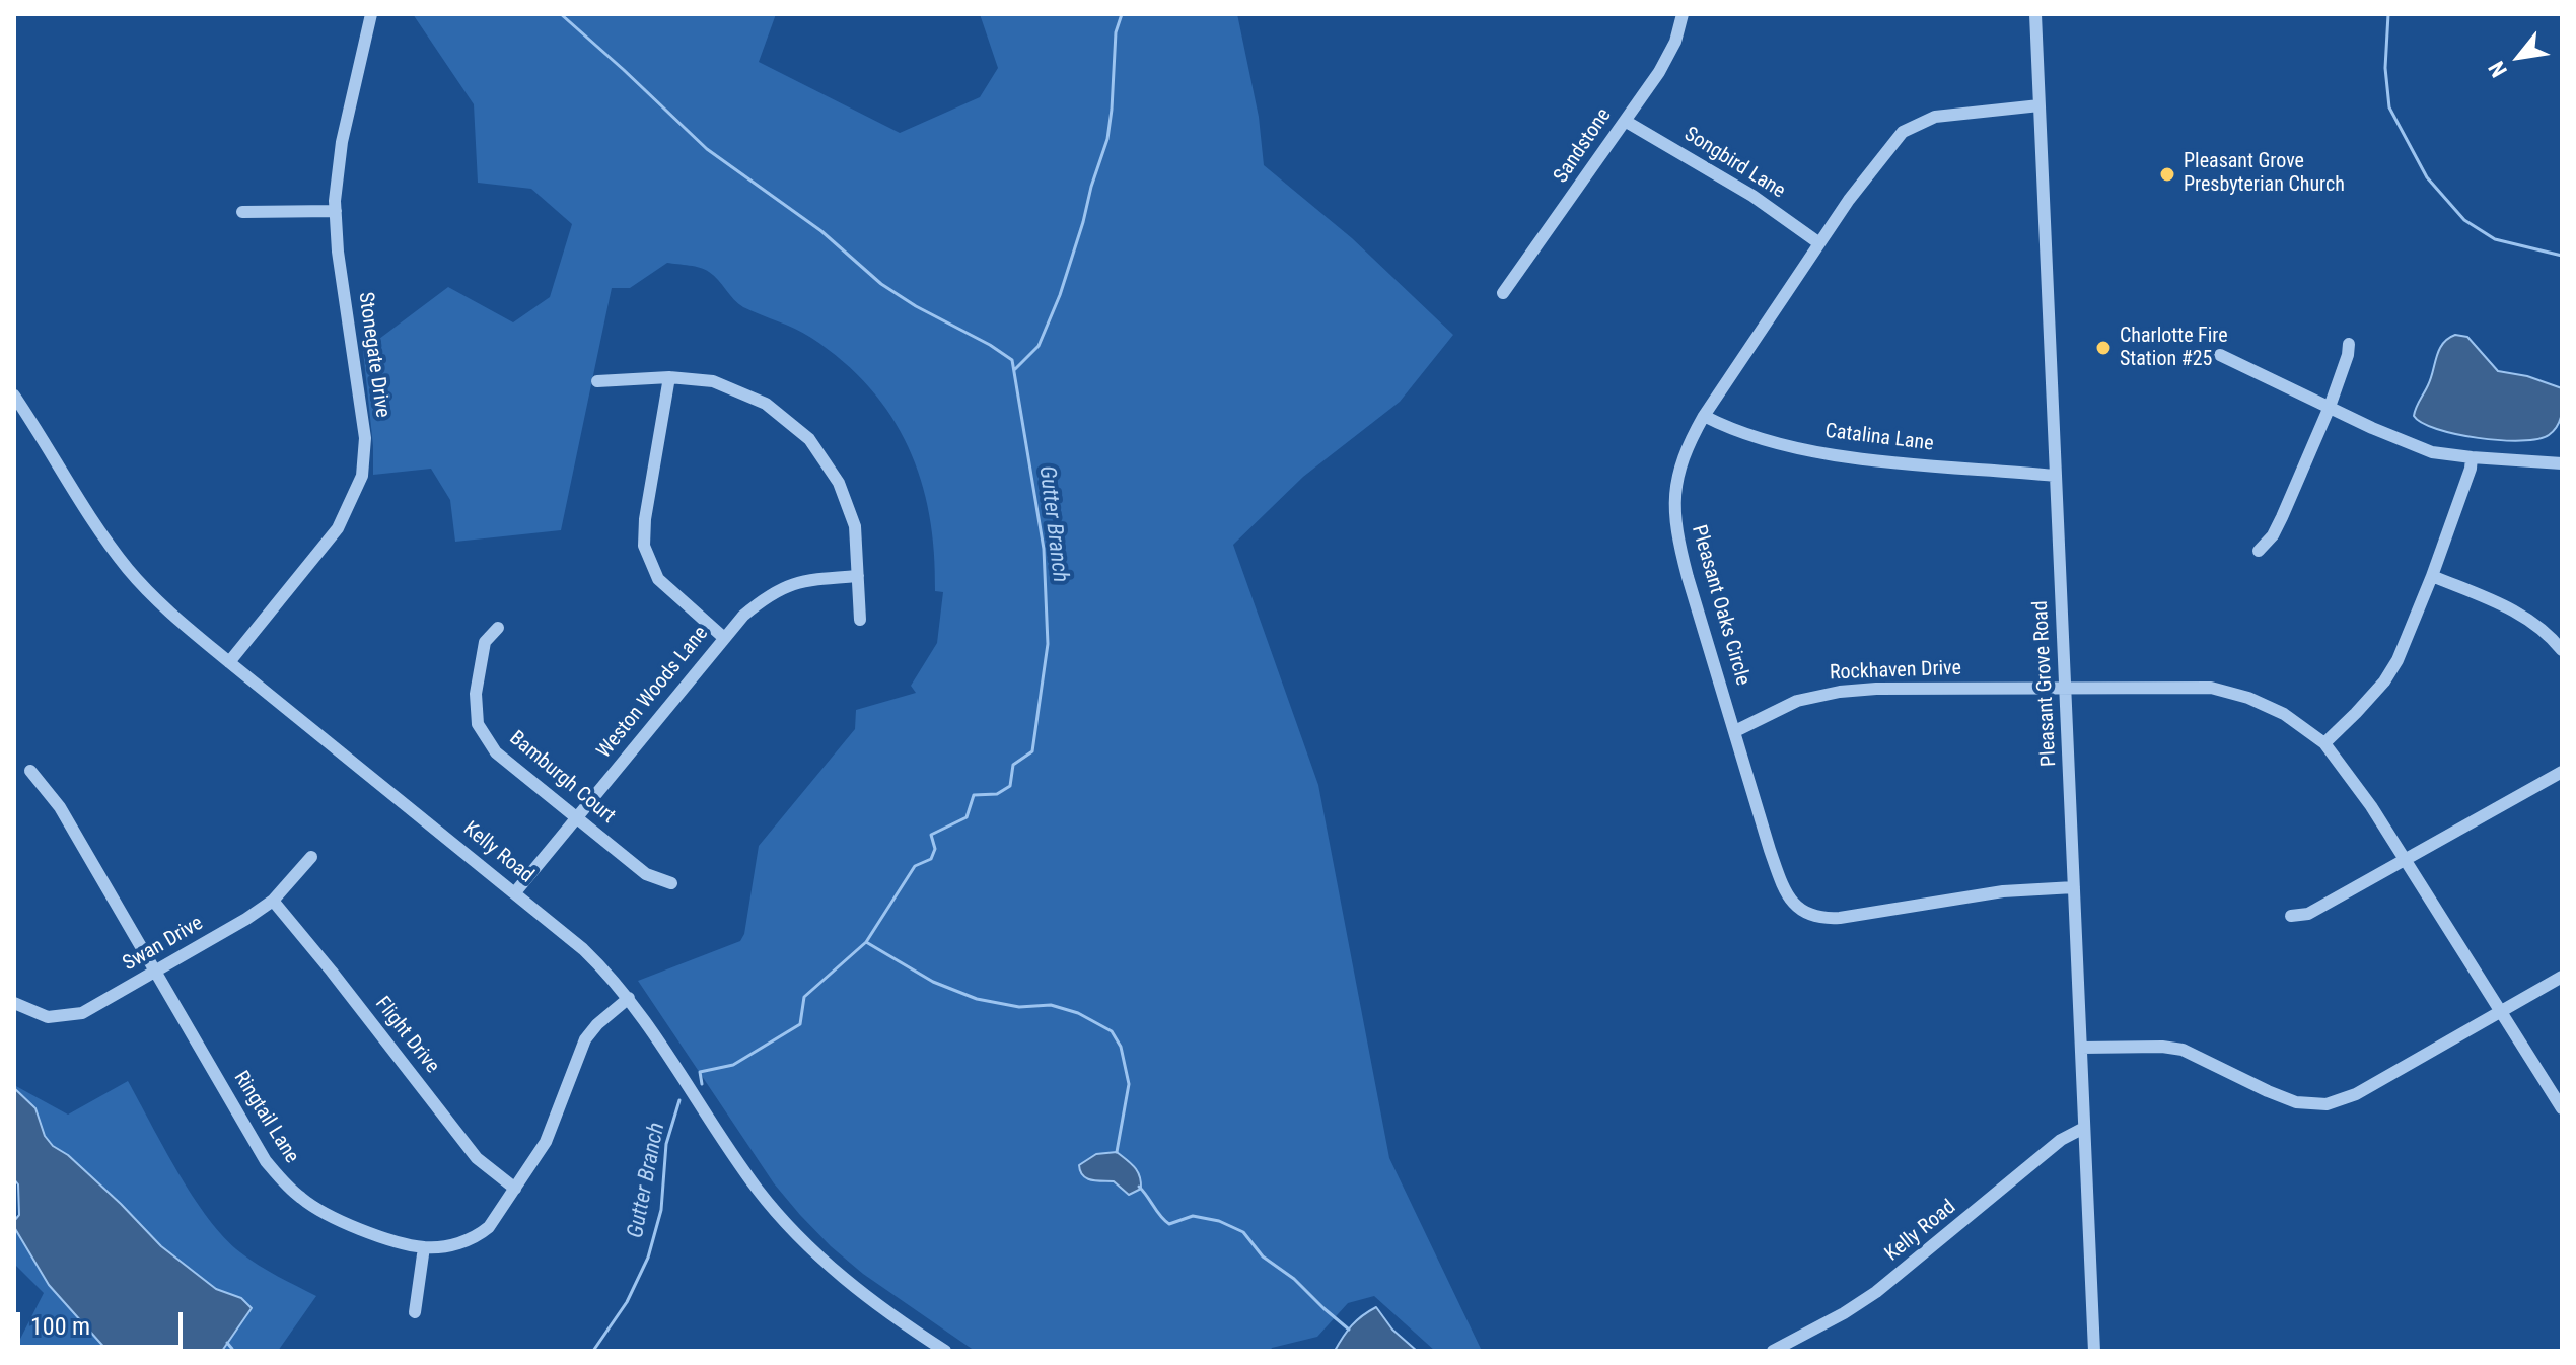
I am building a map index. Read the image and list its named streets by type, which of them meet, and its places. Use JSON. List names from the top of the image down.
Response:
{
  "streets": {
    "street": [
      "Sandstone",
      "Songbird Lane",
      "Stonegate Drive",
      "Catalina Lane",
      "Pleasant Oaks Circle",
      "Rockhaven Drive",
      "Pleasant Grove Road",
      "Weston Woods Lane",
      "Bamburgh Court",
      "Kelly Road",
      "Swan Drive",
      "Flight Drive",
      "Ringtail Lane"
    ]
  },
  "crossings": [
    ["Sandstone", "Songbird Lane"],
    ["Songbird Lane", "Pleasant Oaks Circle"],
    ["Stonegate Drive", "Kelly Road"],
    ["Catalina Lane", "Pleasant Oaks Circle"],
    ["Catalina Lane", "Pleasant Grove Road"],
    ["Pleasant Oaks Circle", "Rockhaven Drive"],
    ["Pleasant Oaks Circle", "Pleasant Grove Road"],
    ["Rockhaven Drive", "Pleasant Grove Road"],
    ["Pleasant Grove Road", "Kelly Road"],
    ["Weston Woods Lane", "Bamburgh Court"],
    ["Weston Woods Lane", "Kelly Road"],
    ["Kelly Road", "Ringtail Lane"],
    ["Swan Drive", "Flight Drive"],
    ["Swan Drive", "Ringtail Lane"],
    ["Flight Drive", "Ringtail Lane"]
  ],
  "water": ["Gutter Branch"],
  "places": ["Pleasant Grove Presbyterian Church", "Charlotte Fire Station #25"],
  "scale_bar": "100 m",
  "north": "bottom left"
}
